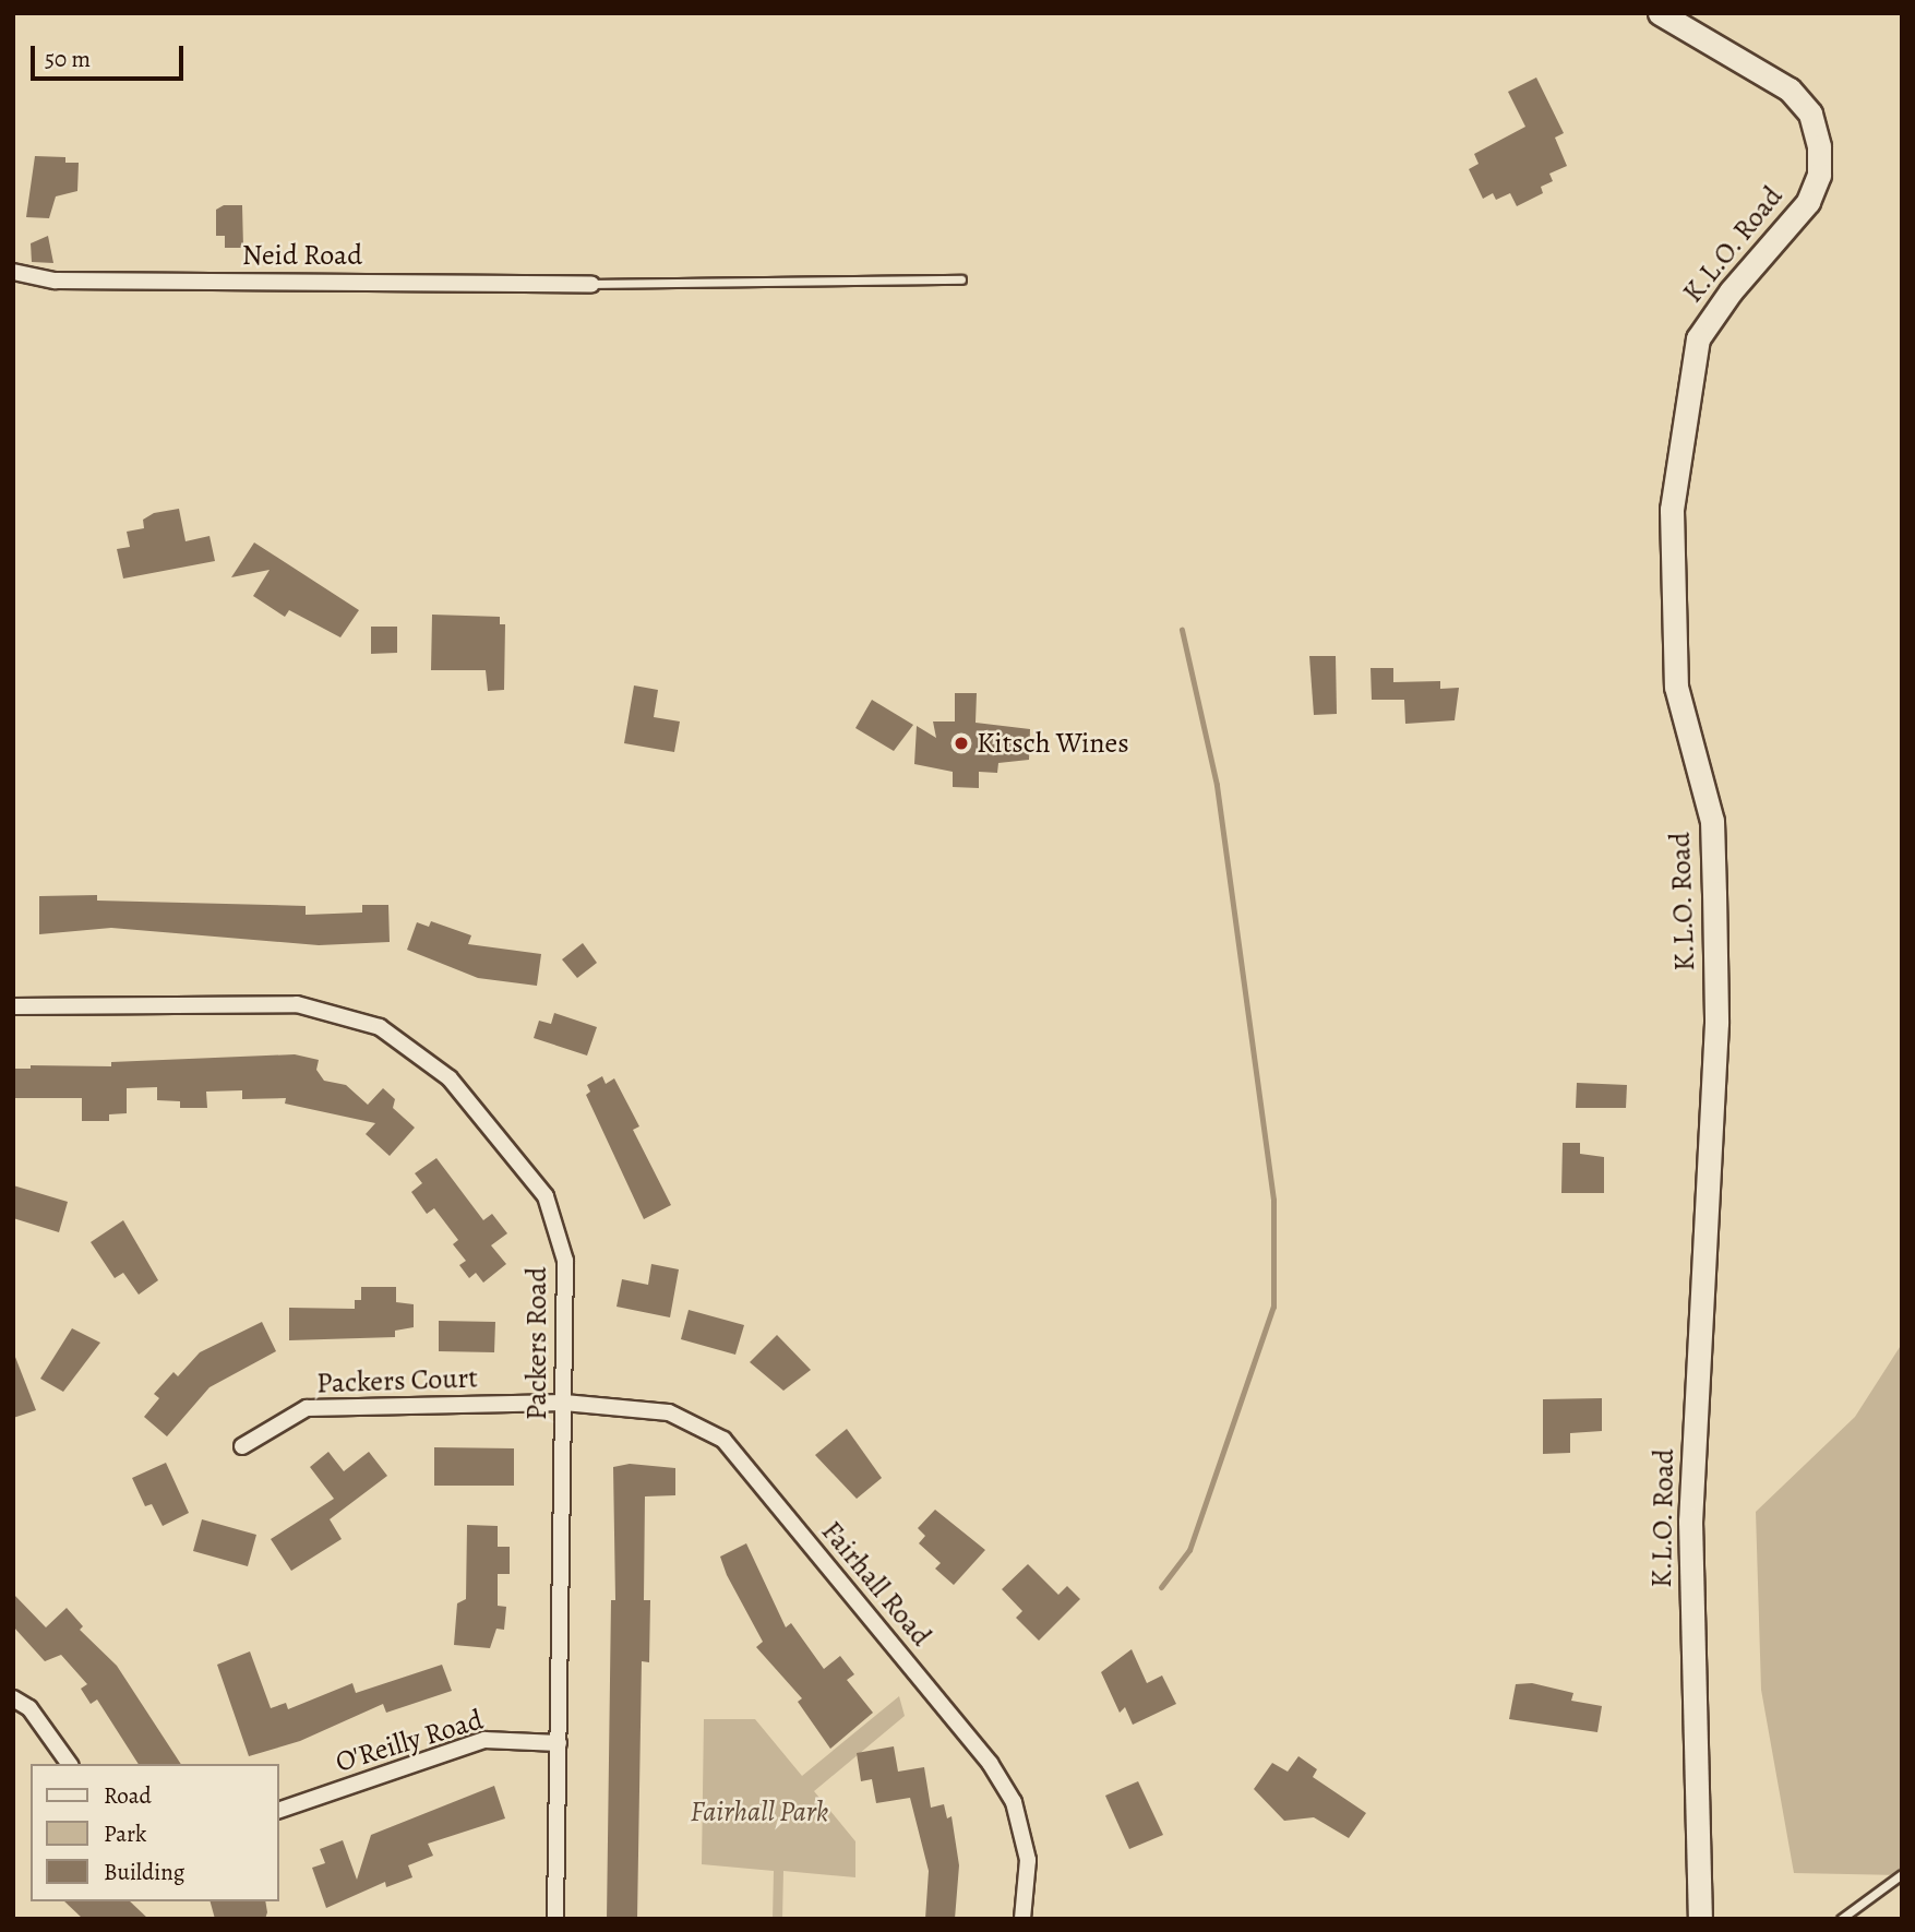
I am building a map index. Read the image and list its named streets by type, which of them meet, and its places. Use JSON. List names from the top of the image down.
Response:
{
  "streets": {
    "main road": ["K.L.O. Road"],
    "street": [
      "Neid Road",
      "Packers Road",
      "Packers Court",
      "Fairhall Road",
      "O'Reilly Road"
    ]
  },
  "crossings": [
    ["Packers Road", "Packers Court"],
    ["Packers Road", "Fairhall Road"],
    ["Packers Road", "O'Reilly Road"],
    ["Packers Court", "Fairhall Road"]
  ],
  "parks": ["Fairhall Park"],
  "places": ["Kitsch Wines"],
  "legend": ["Road", "Park", "Building"],
  "scale_bar": "50 m"
}
